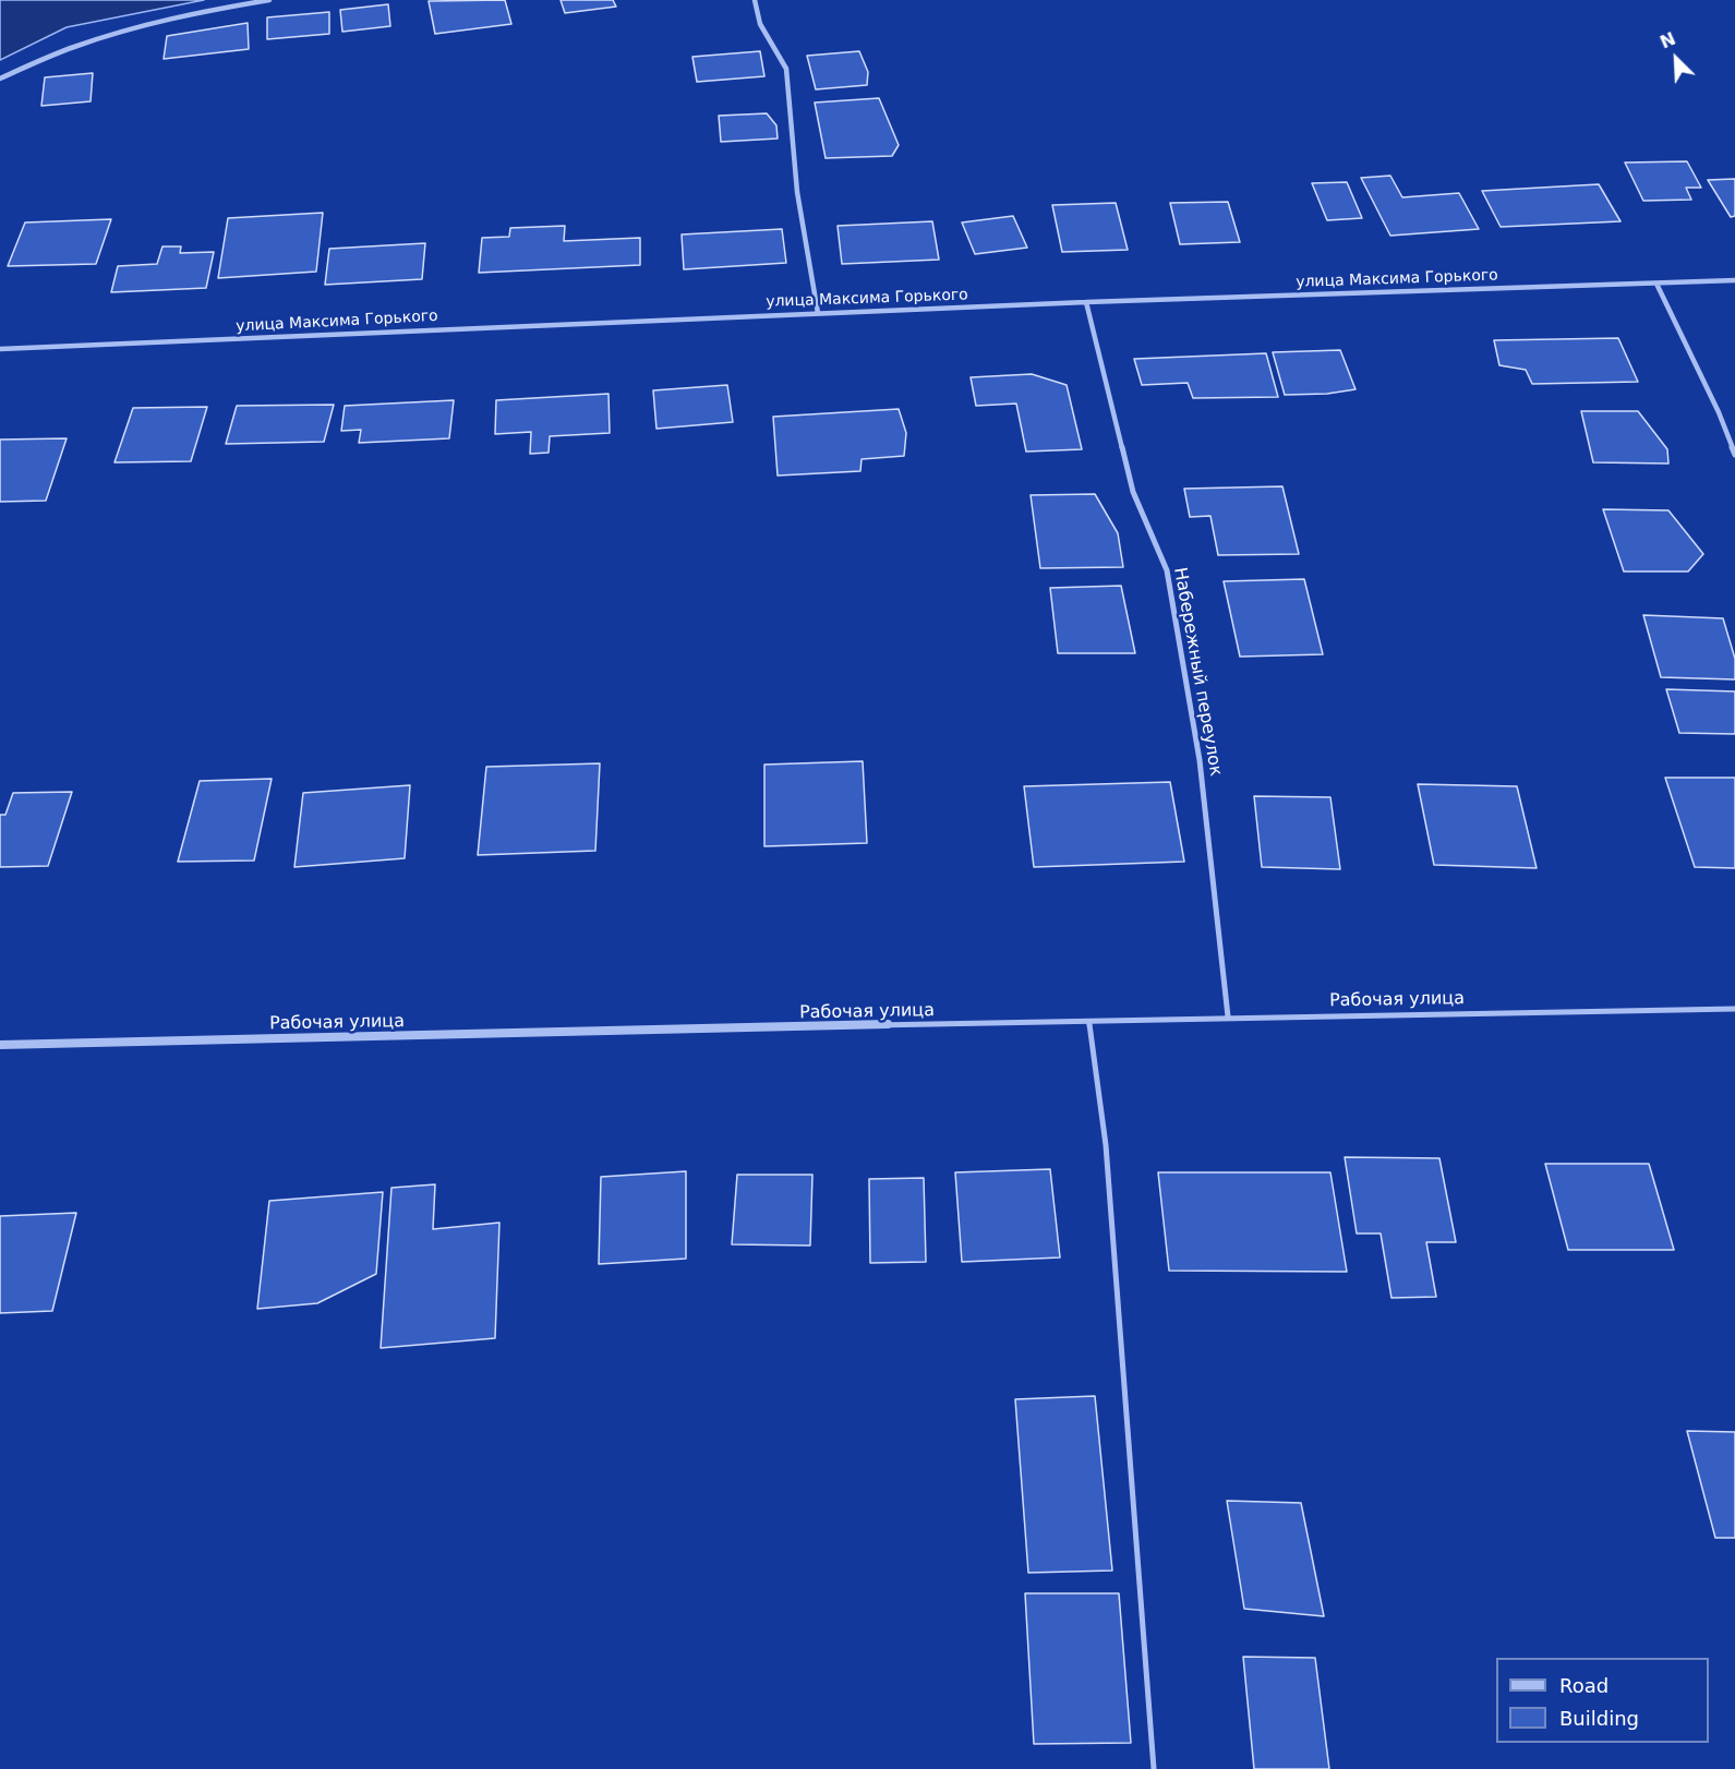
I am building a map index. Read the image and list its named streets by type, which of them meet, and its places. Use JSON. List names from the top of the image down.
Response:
{
  "streets": {
    "street": ["улица Максима Горького", "Набережный переулок", "Рабочая улица"]
  },
  "crossings": [
    ["улица Максима Горького", "Набережный переулок"],
    ["Набережный переулок", "Рабочая улица"]
  ],
  "legend": ["Road", "Building"],
  "north": "top left"
}
